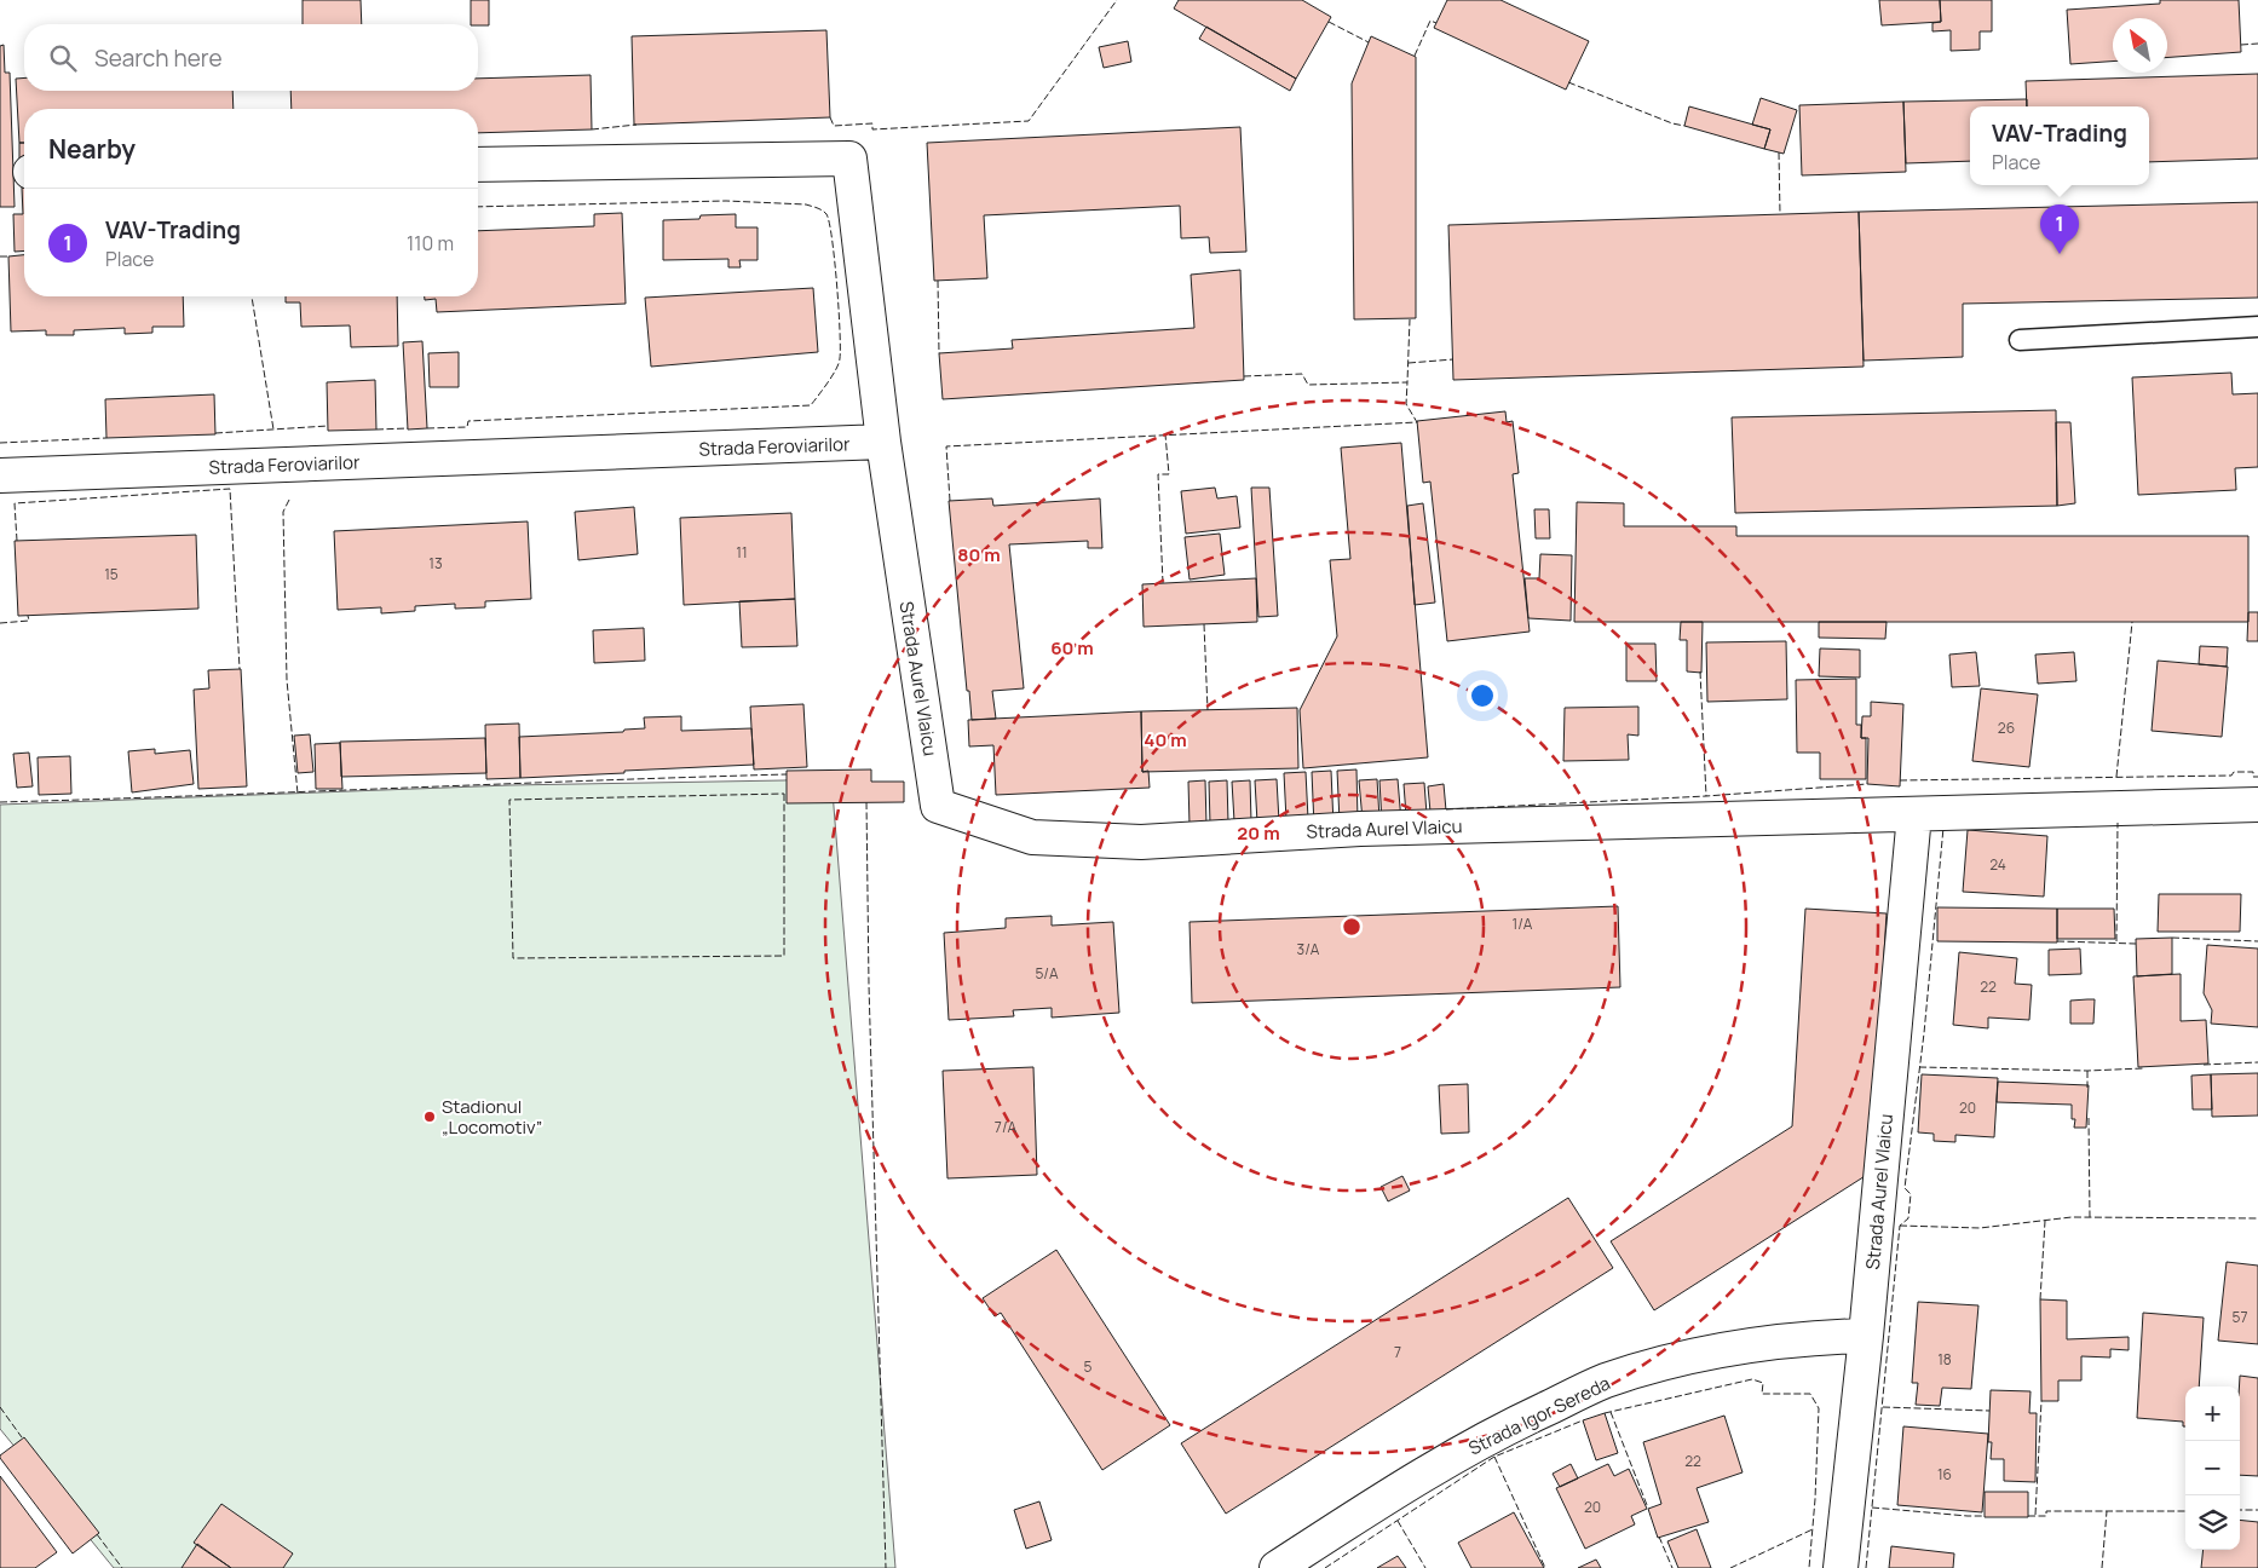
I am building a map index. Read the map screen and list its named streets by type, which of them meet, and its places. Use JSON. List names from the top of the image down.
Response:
{
  "streets": {
    "street": ["Strada Feroviarilor", "Strada Aurel Vlaicu", "Strada Igor Sereda"]
  },
  "crossings": [
    ["Strada Feroviarilor", "Strada Aurel Vlaicu"],
    ["Strada Aurel Vlaicu", "Strada Igor Sereda"]
  ],
  "places": ["Stadionul „Locomotiv”"],
  "house_numbers": [
    "11",
    "13",
    "15",
    "26",
    "24",
    "1/A",
    "3/A",
    "5/A",
    "22",
    "20",
    "7/A",
    "57",
    "7",
    "18",
    "5",
    "22",
    "16",
    "20"
  ],
  "north": "top left",
  "page": {
    "search": "Search here",
    "popup": ["VAV-Trading", "Place"],
    "heading": "Nearby",
    "list": [
      {
        "mark": "1",
        "name": "VAV-Trading",
        "note": "Place",
        "value": "110 m"
      }
    ],
    "pins": "1",
    "map_buttons": ["+", "−"]
  },
  "rings": [
    "80 m",
    "60 m",
    "40 m",
    "20 m"
  ]
}
